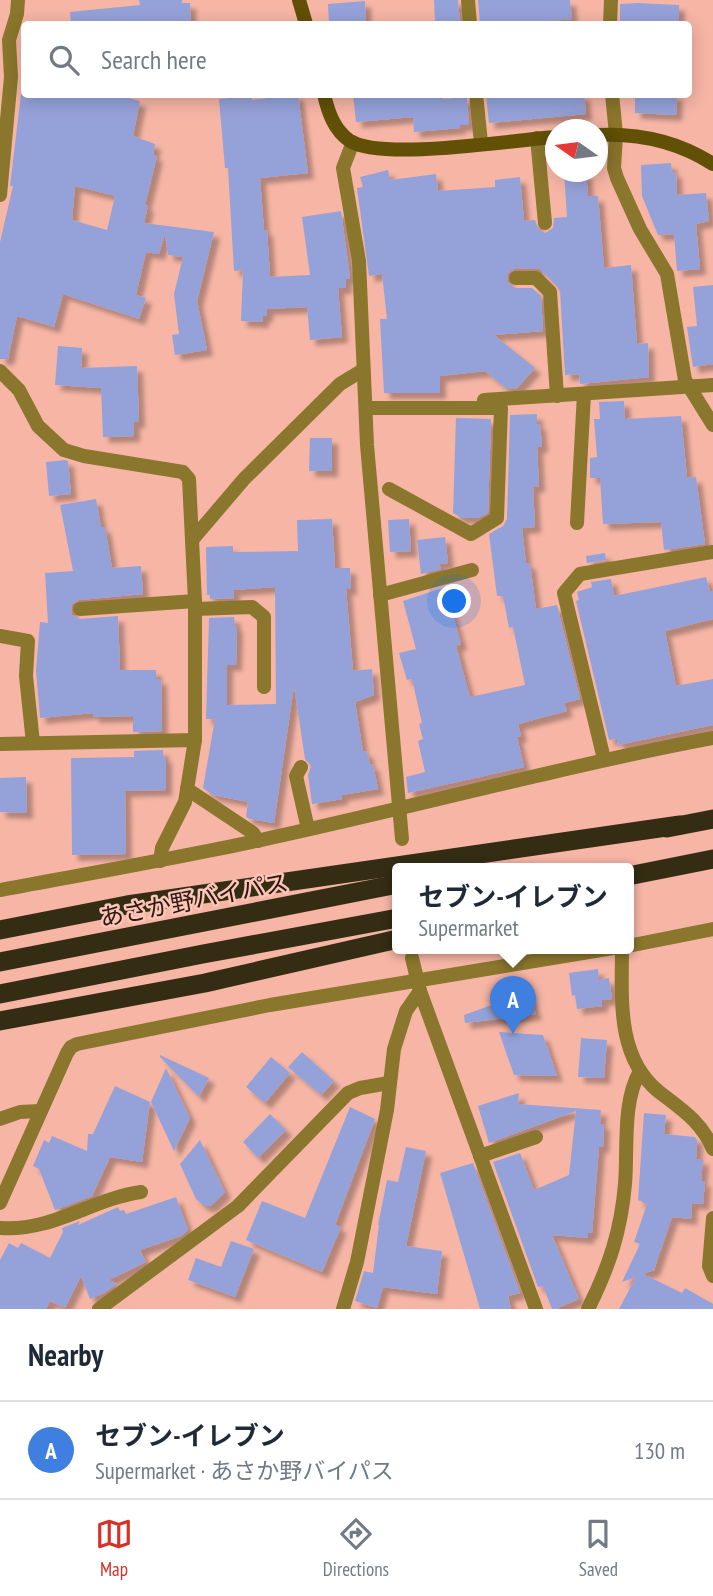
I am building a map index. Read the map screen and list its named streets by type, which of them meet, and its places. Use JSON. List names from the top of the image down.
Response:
{
  "streets": {
    "highway": ["あさか野バイパス"]
  },
  "north": "left",
  "page": {
    "search": "Search here",
    "popup": ["セブン-イレブン", "Supermarket"],
    "pins": "A",
    "heading": "Nearby",
    "list": [
      {
        "mark": "A",
        "name": "セブン-イレブン",
        "note": "Supermarket · あさか野バイパス",
        "value": "130 m"
      }
    ],
    "nav": ["Map", "Directions", "Saved"]
  }
}
